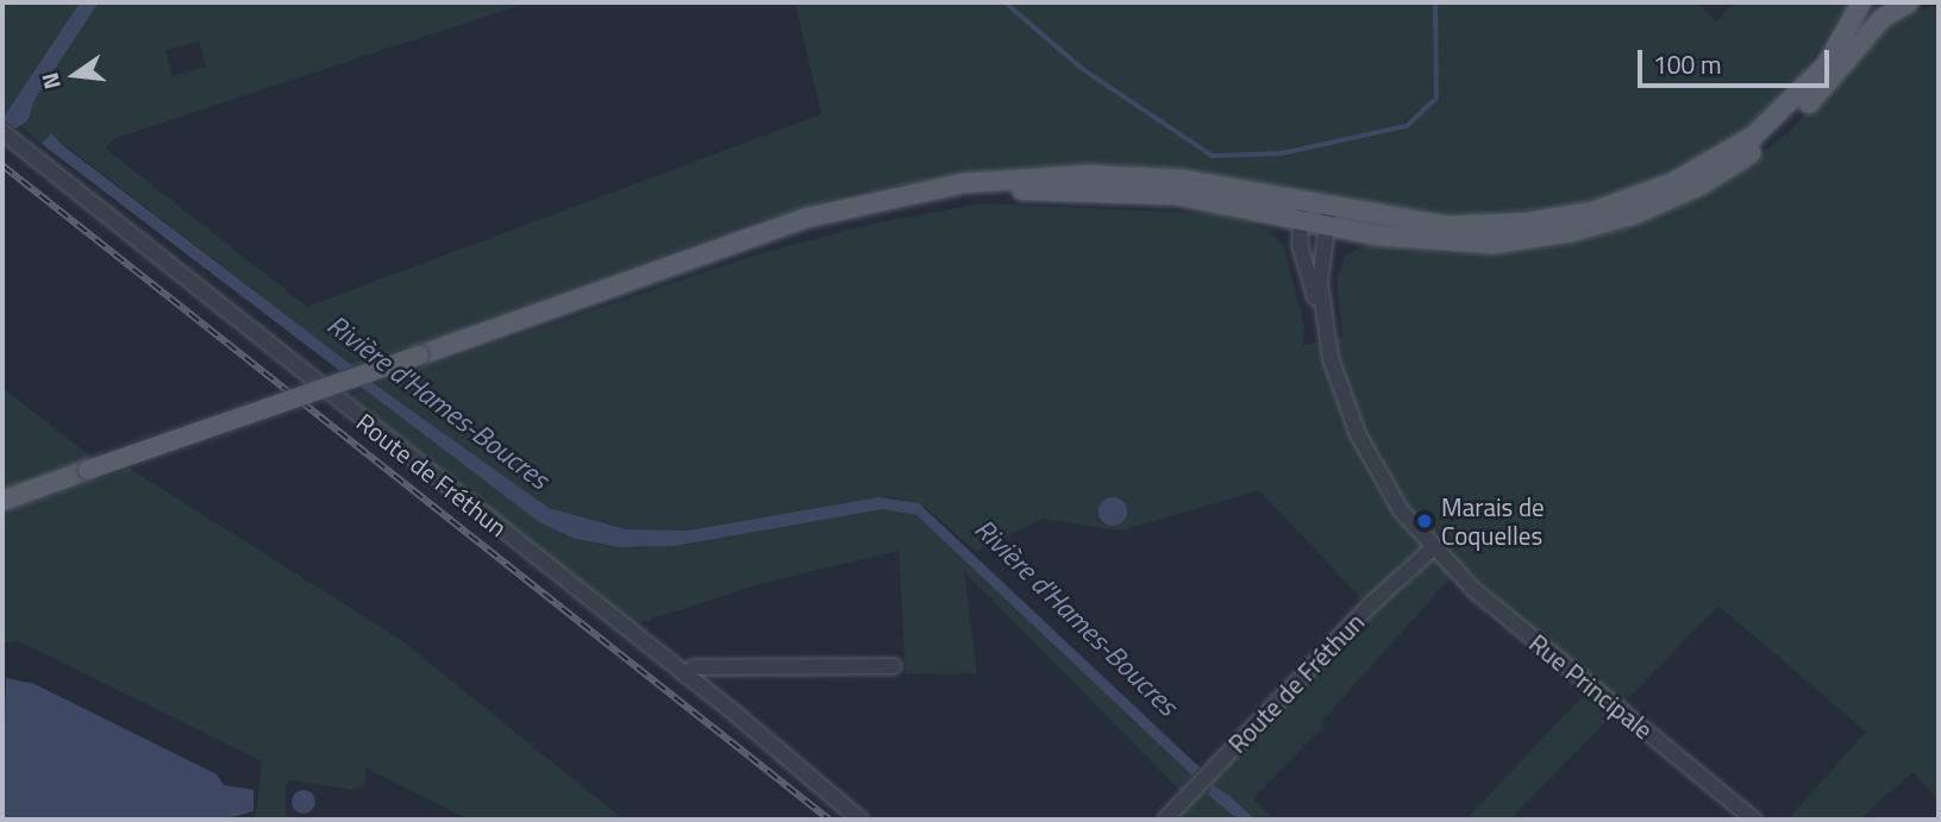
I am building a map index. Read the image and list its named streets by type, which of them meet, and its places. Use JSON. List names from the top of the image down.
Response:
{
  "streets": {
    "street": ["Route de Fréthun", "Rue Principale"]
  },
  "crossings": [
    ["Route de Fréthun", "Rue Principale"]
  ],
  "water": ["Rivière d'Hames-Boucres"],
  "places": ["Marais de Coquelles"],
  "scale_bar": "100 m",
  "north": "left"
}
